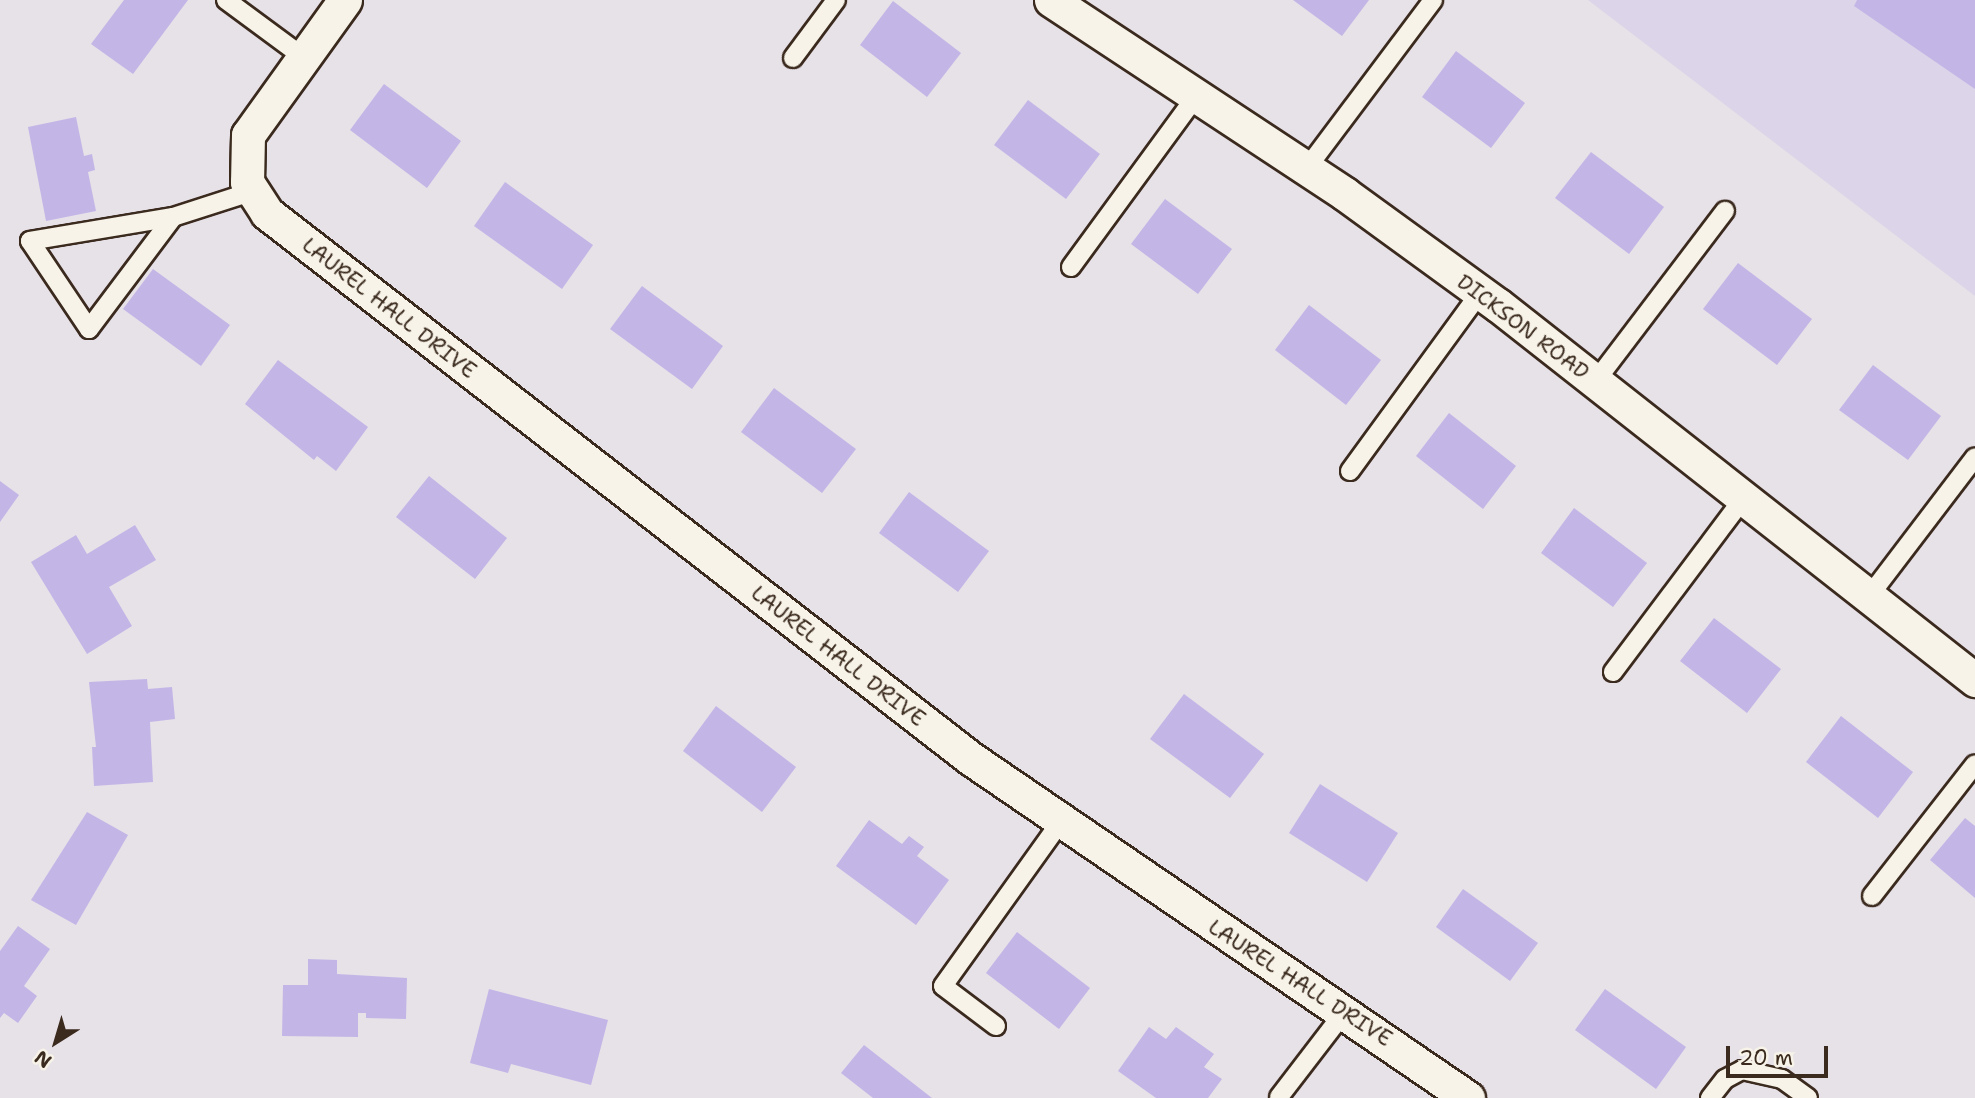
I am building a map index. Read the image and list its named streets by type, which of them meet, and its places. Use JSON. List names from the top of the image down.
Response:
{
  "streets": {
    "street": ["LAUREL HALL DRIVE", "DICKSON ROAD"]
  },
  "scale_bar": "20 m",
  "north": "bottom left"
}
